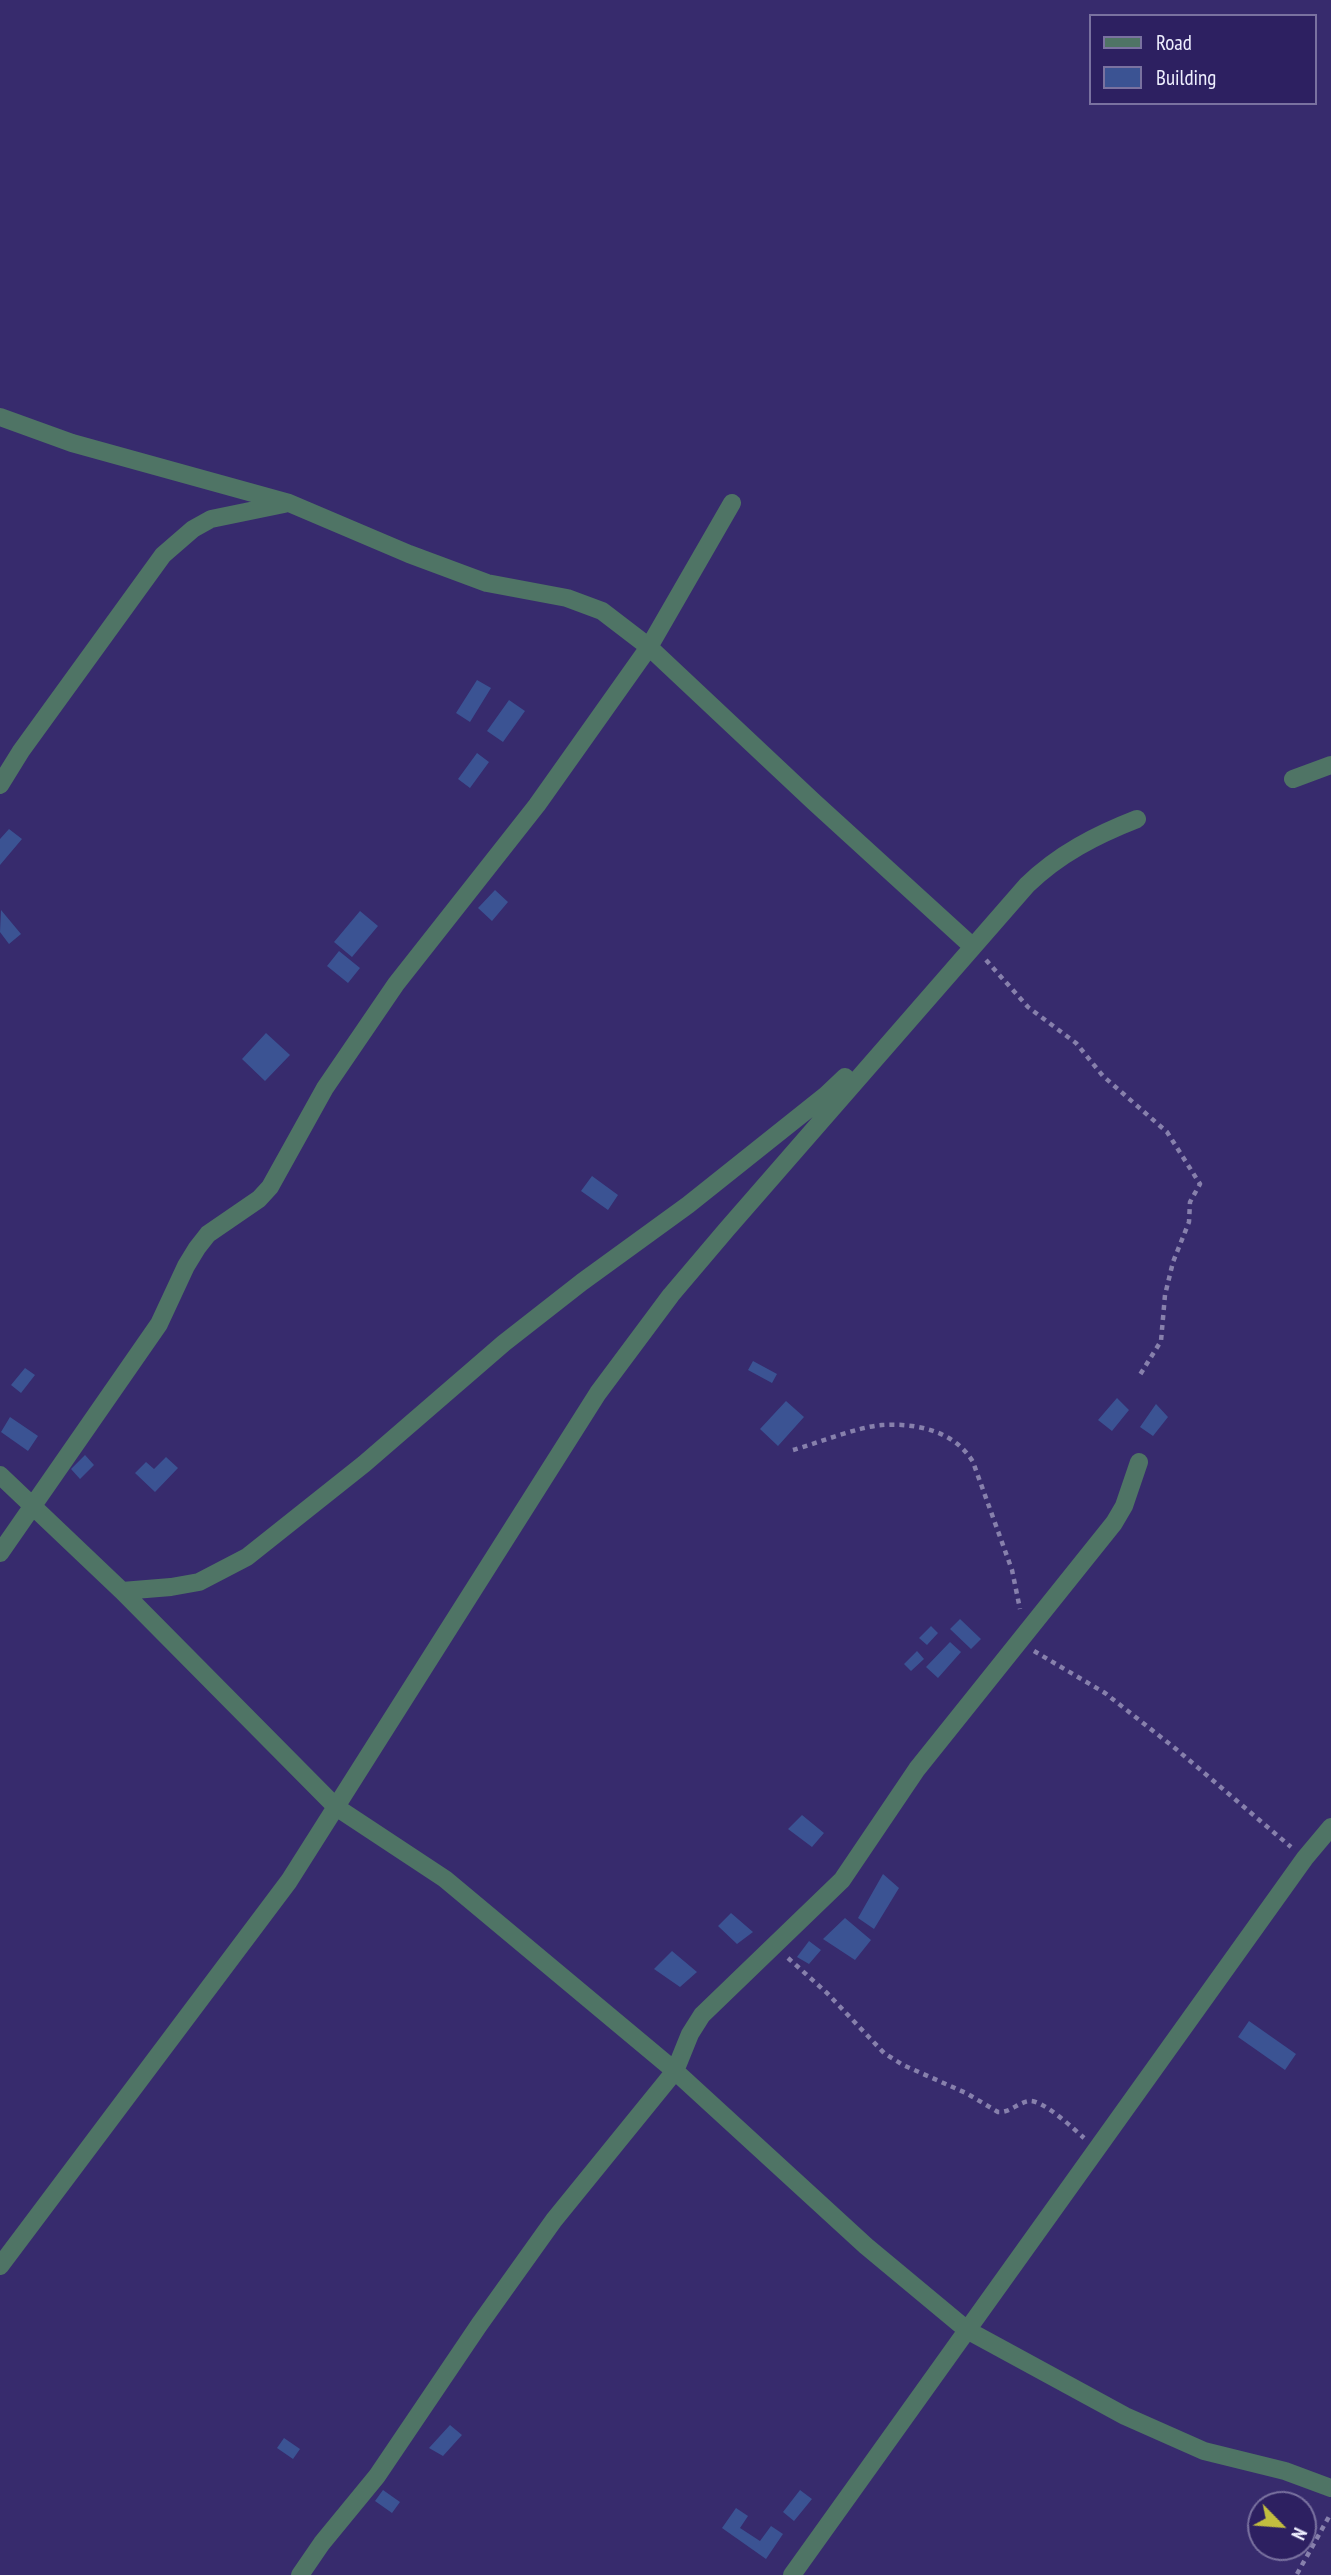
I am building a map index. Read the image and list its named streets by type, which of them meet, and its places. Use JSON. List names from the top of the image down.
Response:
{
  "legend": ["Road", "Building"],
  "north": "bottom right"
}
